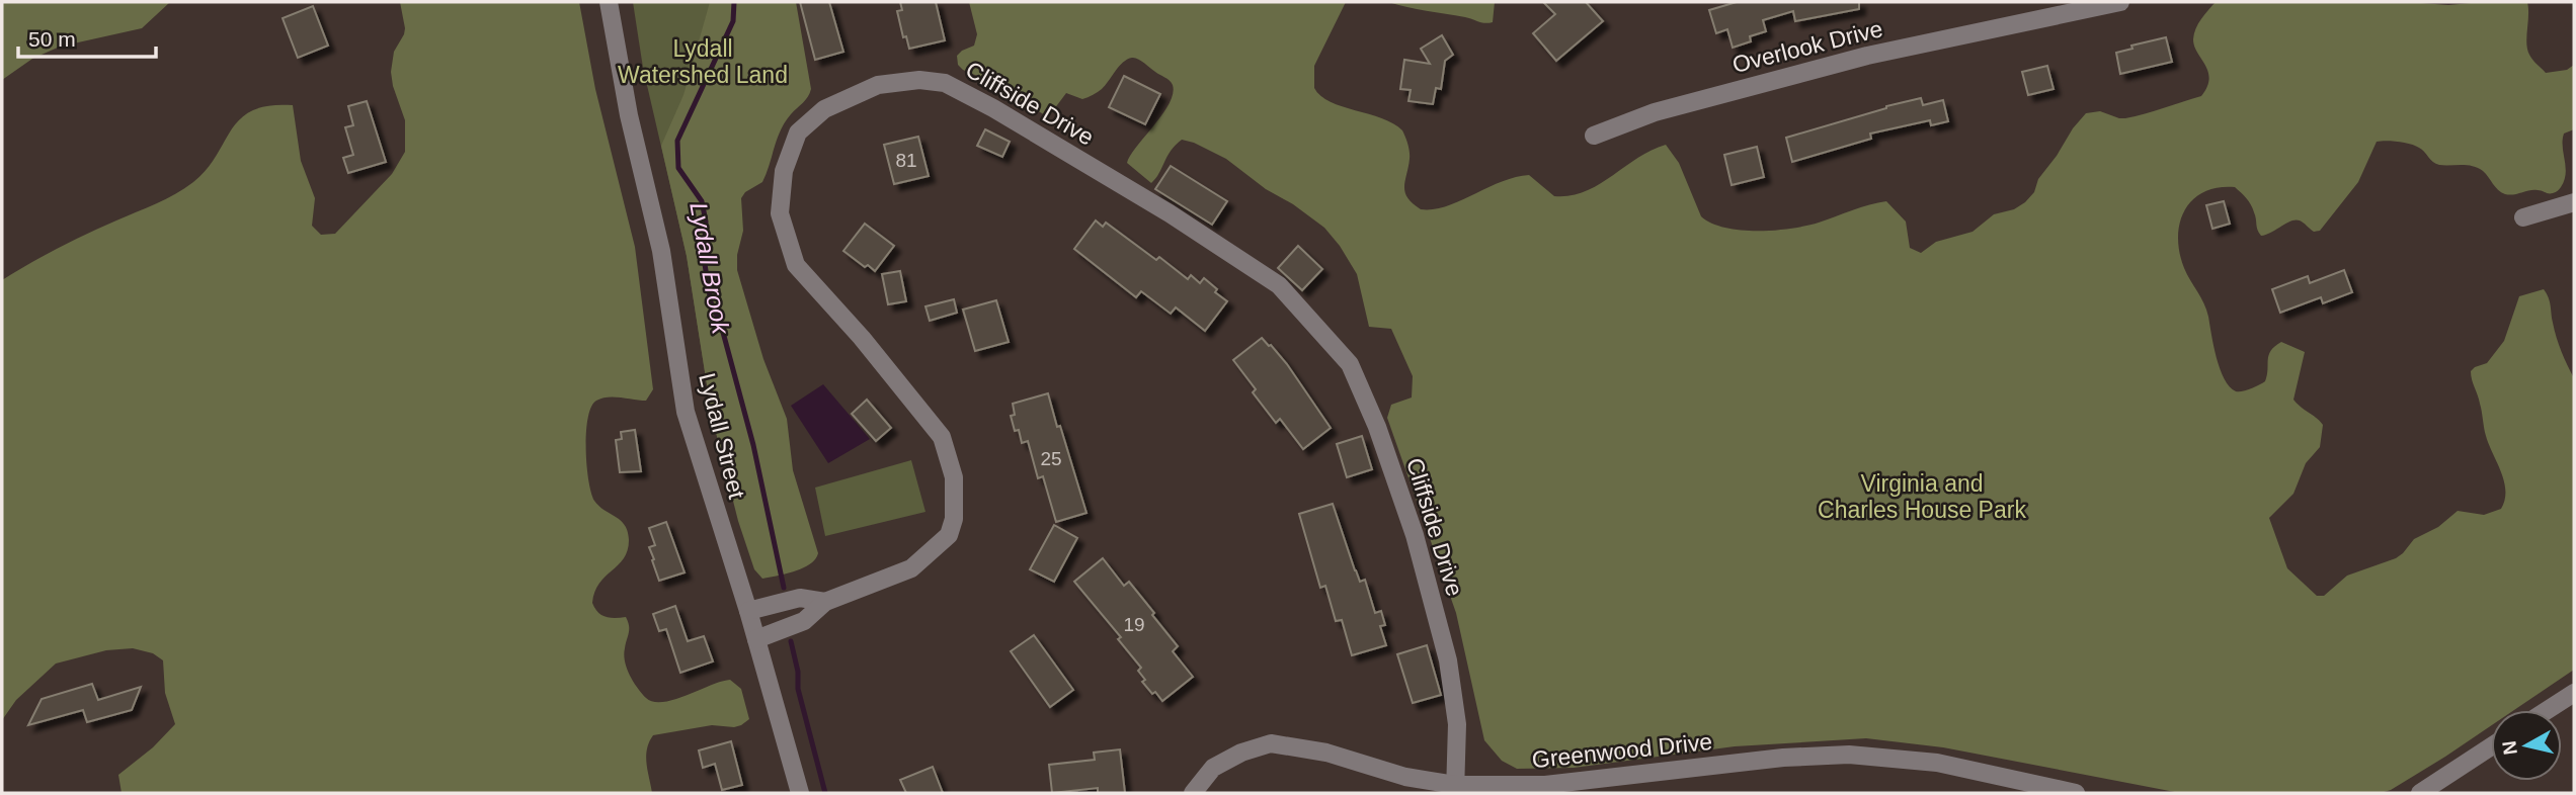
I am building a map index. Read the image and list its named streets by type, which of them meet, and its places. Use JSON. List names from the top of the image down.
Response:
{
  "streets": {
    "street": [
      "Overlook Drive",
      "Cliffside Drive",
      "Lydall Street",
      "Greenwood Drive"
    ]
  },
  "crossings": [
    ["Cliffside Drive", "Lydall Street"],
    ["Cliffside Drive", "Greenwood Drive"]
  ],
  "water": ["Lydall Brook"],
  "parks": ["Lydall Watershed Land", "Virginia and Charles House Park"],
  "house_numbers": ["81", "25", "19"],
  "scale_bar": "50 m",
  "north": "left"
}
